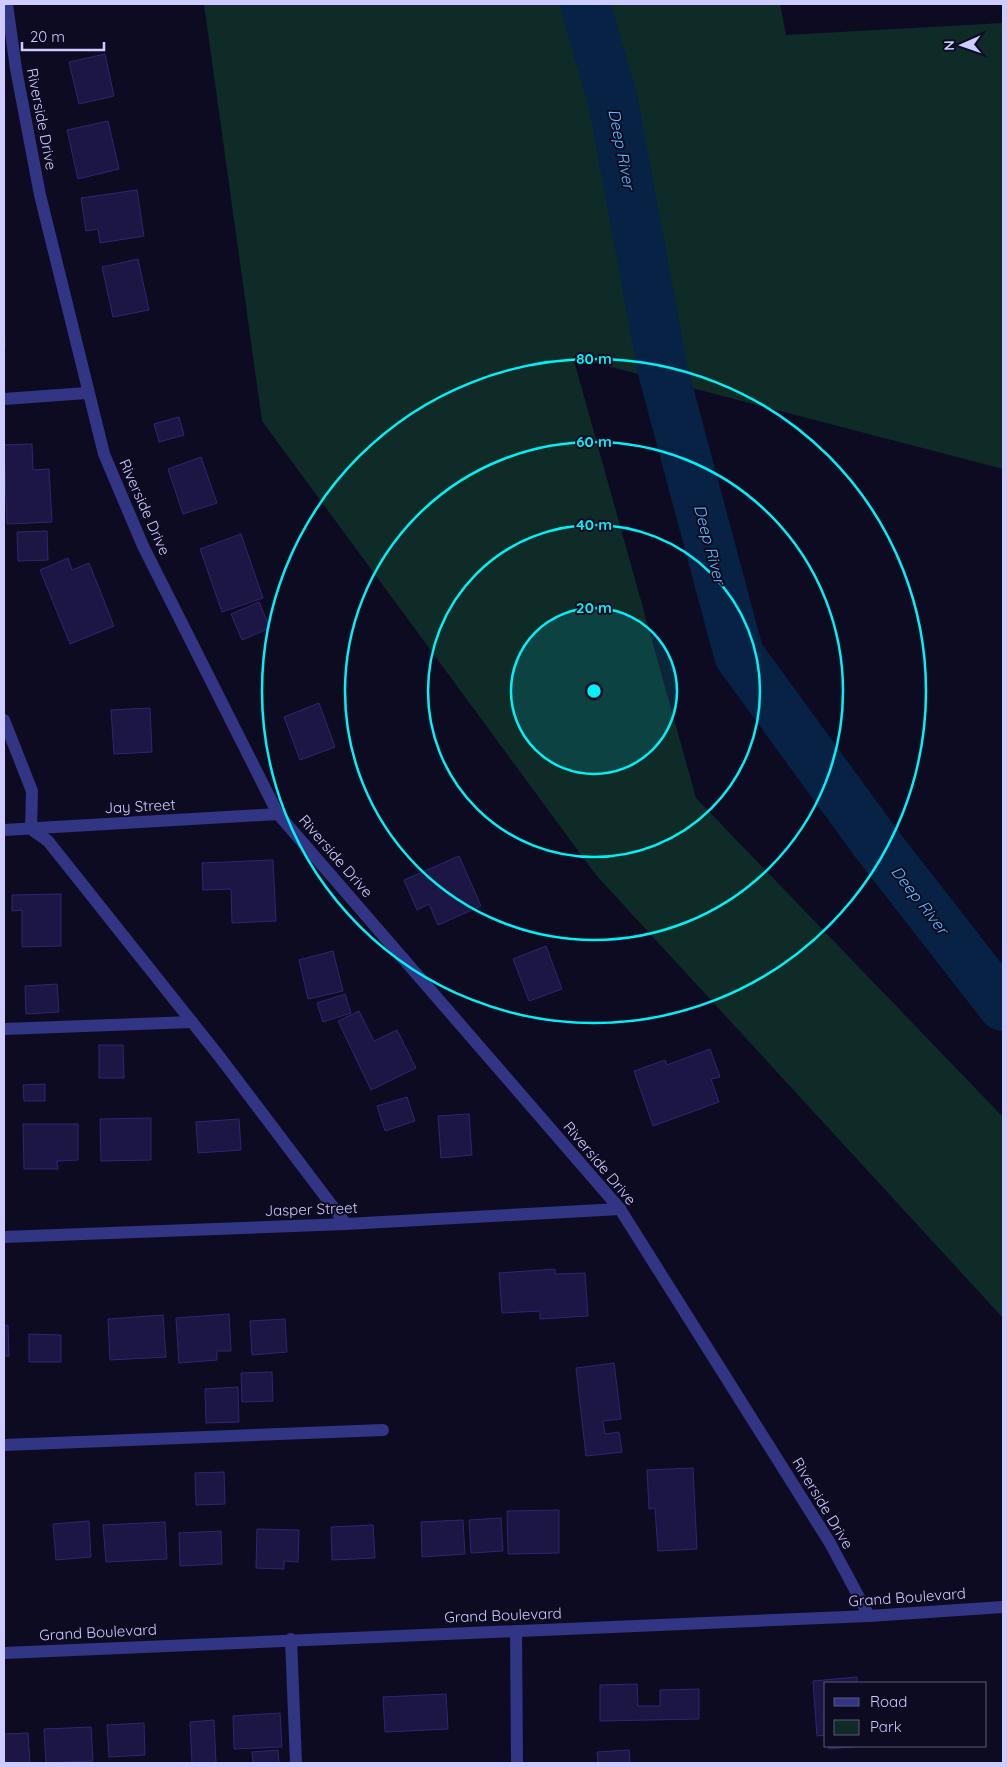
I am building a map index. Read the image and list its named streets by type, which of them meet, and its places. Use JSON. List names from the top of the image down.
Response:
{
  "streets": {
    "street": [
      "Riverside Drive",
      "Jay Street",
      "Jasper Street",
      "Grand Boulevard"
    ]
  },
  "crossings": [
    ["Riverside Drive", "Jay Street"],
    ["Riverside Drive", "Jasper Street"],
    ["Riverside Drive", "Grand Boulevard"]
  ],
  "water": ["Deep River"],
  "legend": ["Road", "Park"],
  "scale_bar": "20 m",
  "north": "left",
  "rings": [
    "80 m",
    "60 m",
    "40 m",
    "20 m"
  ]
}
